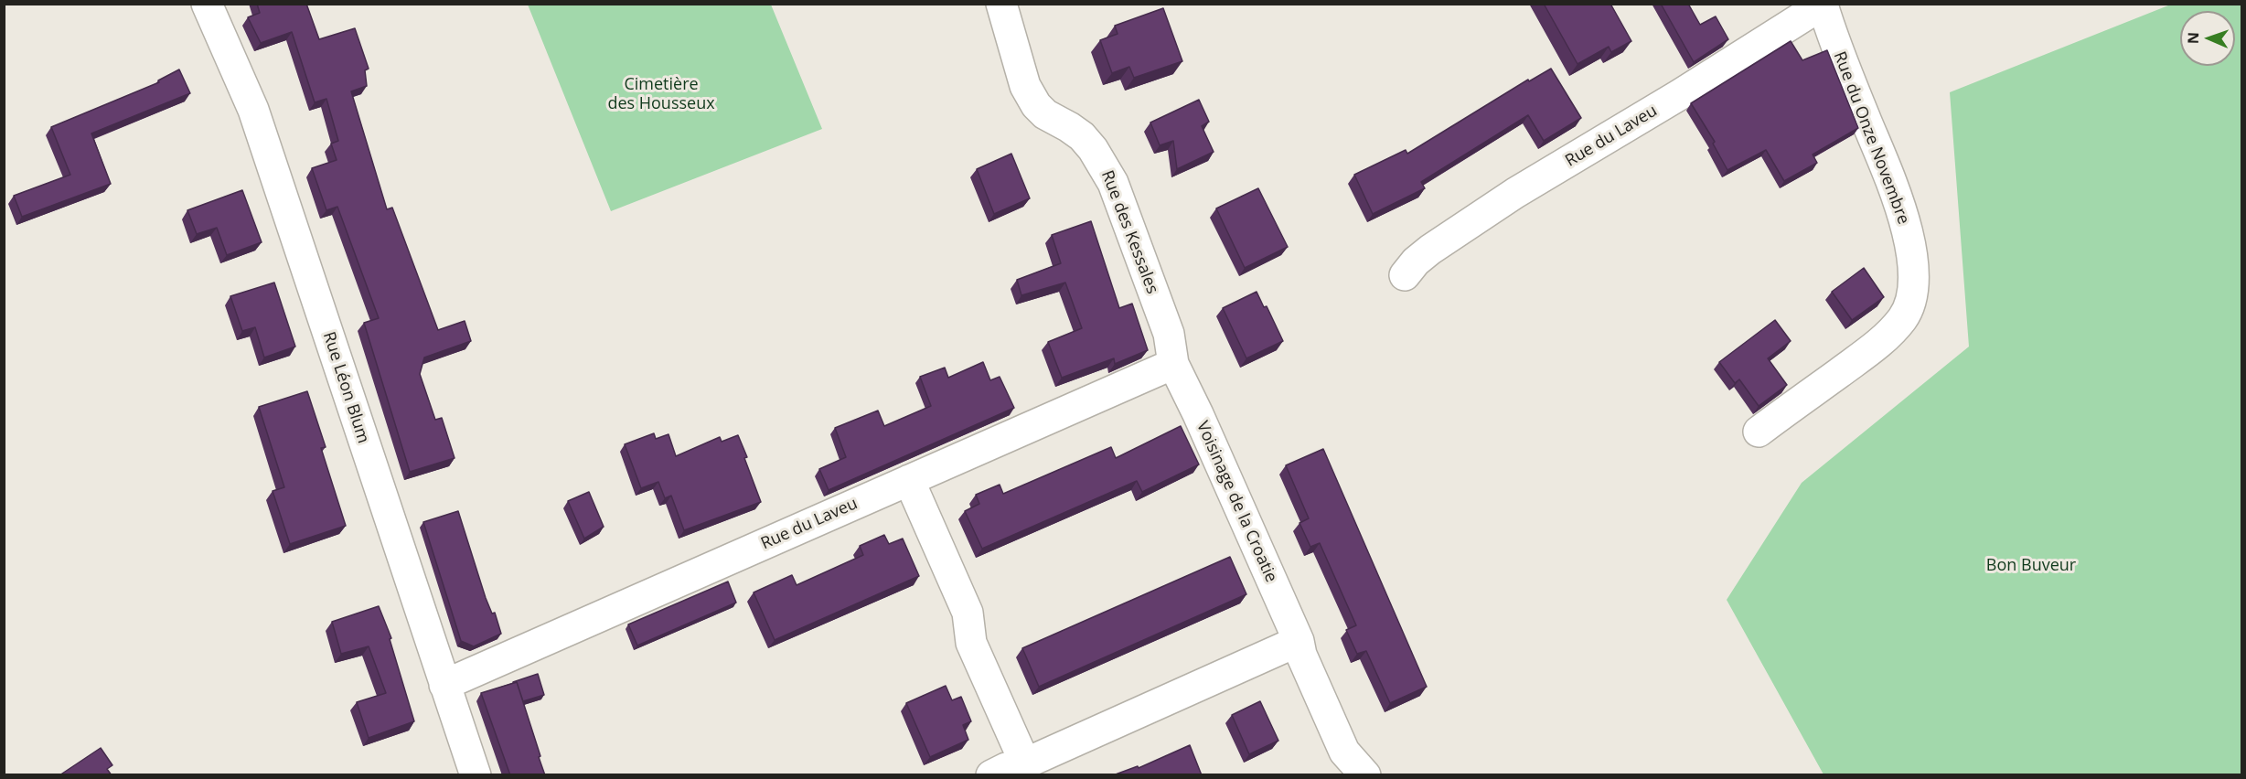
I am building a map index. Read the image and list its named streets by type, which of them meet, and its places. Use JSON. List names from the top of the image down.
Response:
{
  "streets": {
    "street": [
      "Rue du Laveu",
      "Rue du Onze Novembre",
      "Rue des Kessales",
      "Rue Léon Blum",
      "Voisinage de la Croatie"
    ]
  },
  "crossings": [
    ["Rue du Laveu", "Rue du Onze Novembre"],
    ["Rue du Laveu", "Rue des Kessales"],
    ["Rue du Laveu", "Rue Léon Blum"],
    ["Rue du Laveu", "Voisinage de la Croatie"],
    ["Rue des Kessales", "Voisinage de la Croatie"]
  ],
  "parks": ["Cimetière des Housseux", "Bon Buveur"],
  "north": "left"
}
